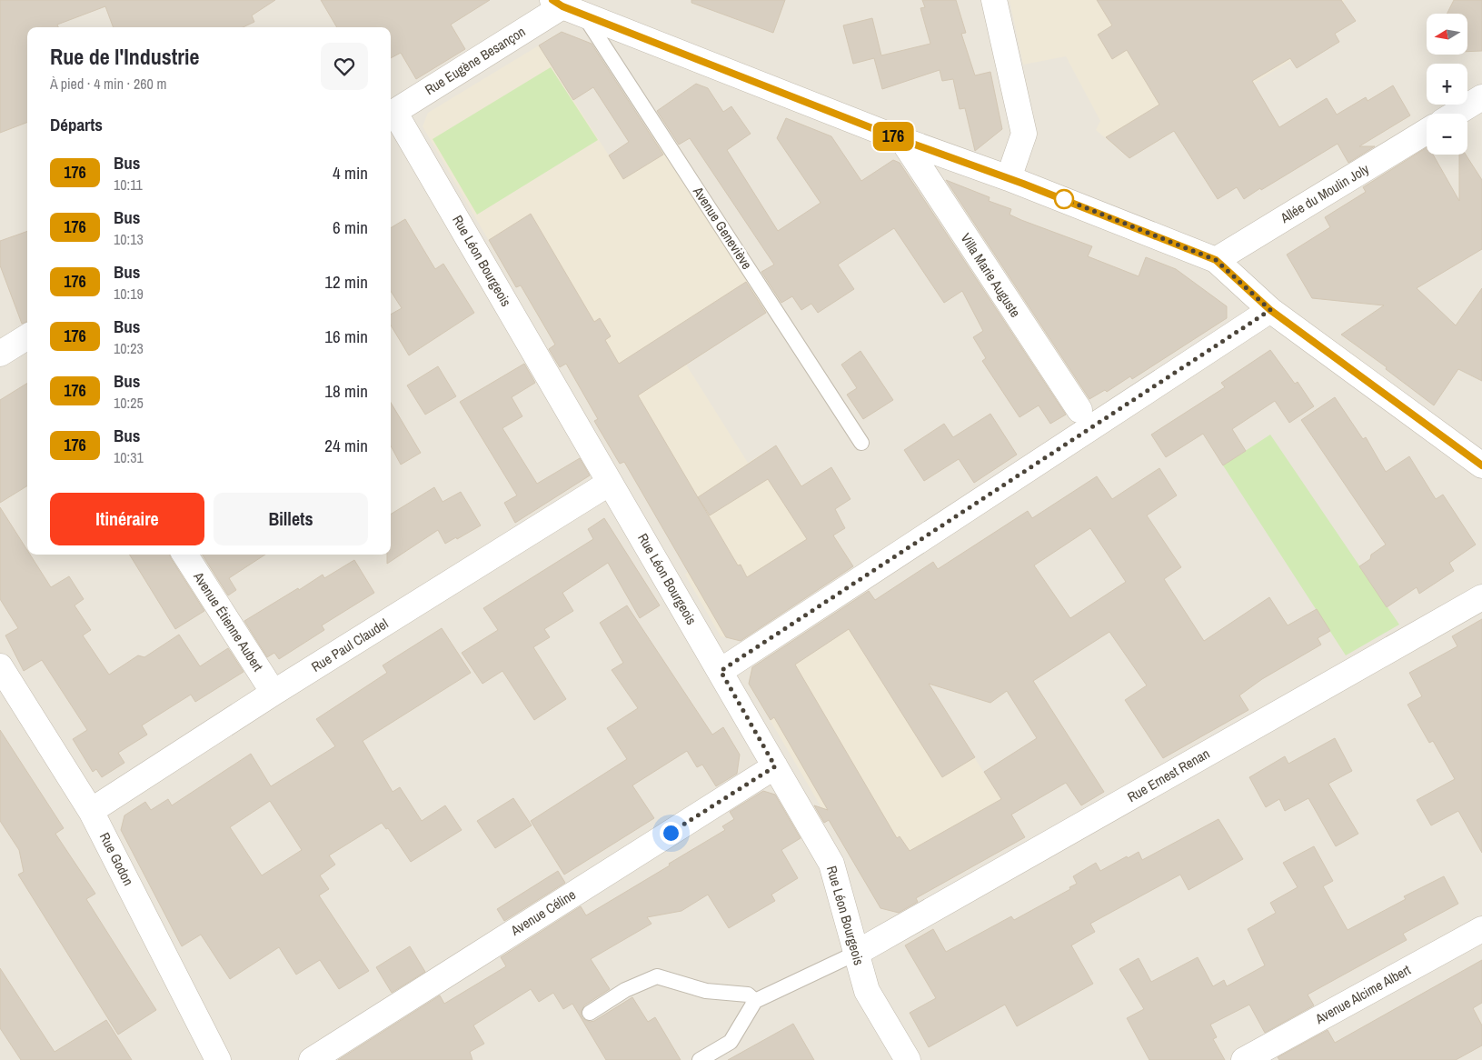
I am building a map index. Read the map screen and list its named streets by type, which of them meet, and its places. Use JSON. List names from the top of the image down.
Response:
{
  "streets": {
    "street": [
      "Rue Eugène Besançon",
      "Allée du Moulin Joly",
      "Rue Léon Bourgeois",
      "Villa Marie Auguste",
      "Avenue Étienne Aubert",
      "Rue Paul Claudel",
      "Rue Ernest Renan",
      "Rue Godon",
      "Avenue Céline",
      "Avenue Alcime Albert"
    ],
    "lane": ["Avenue Geneviève"]
  },
  "crossings": [
    ["Rue Eugène Besançon", "Avenue Geneviève"],
    ["Rue Eugène Besançon", "Rue Léon Bourgeois"],
    ["Rue Léon Bourgeois", "Rue Paul Claudel"],
    ["Rue Léon Bourgeois", "Rue Ernest Renan"],
    ["Rue Léon Bourgeois", "Avenue Céline"],
    ["Avenue Étienne Aubert", "Rue Paul Claudel"],
    ["Rue Paul Claudel", "Rue Godon"]
  ],
  "lines": ["bus line 176"],
  "north": "left",
  "page": {
    "on_map": "176",
    "map_buttons": ["+", "−"],
    "heading": [
      ["Rue de l'Industrie", "À pied · 4 min · 260 m"],
      "Départs"
    ],
    "list": [
      {
        "mark": "176",
        "name": "Bus",
        "note": "10:11",
        "value": "4 min"
      },
      {
        "mark": "176",
        "name": "Bus",
        "note": "10:13",
        "value": "6 min"
      },
      {
        "mark": "176",
        "name": "Bus",
        "note": "10:19",
        "value": "12 min"
      },
      {
        "mark": "176",
        "name": "Bus",
        "note": "10:23",
        "value": "16 min"
      },
      {
        "mark": "176",
        "name": "Bus",
        "note": "10:25",
        "value": "18 min"
      },
      {
        "mark": "176",
        "name": "Bus",
        "note": "10:31",
        "value": "24 min"
      }
    ],
    "buttons": ["Itinéraire", "Billets"]
  }
}
